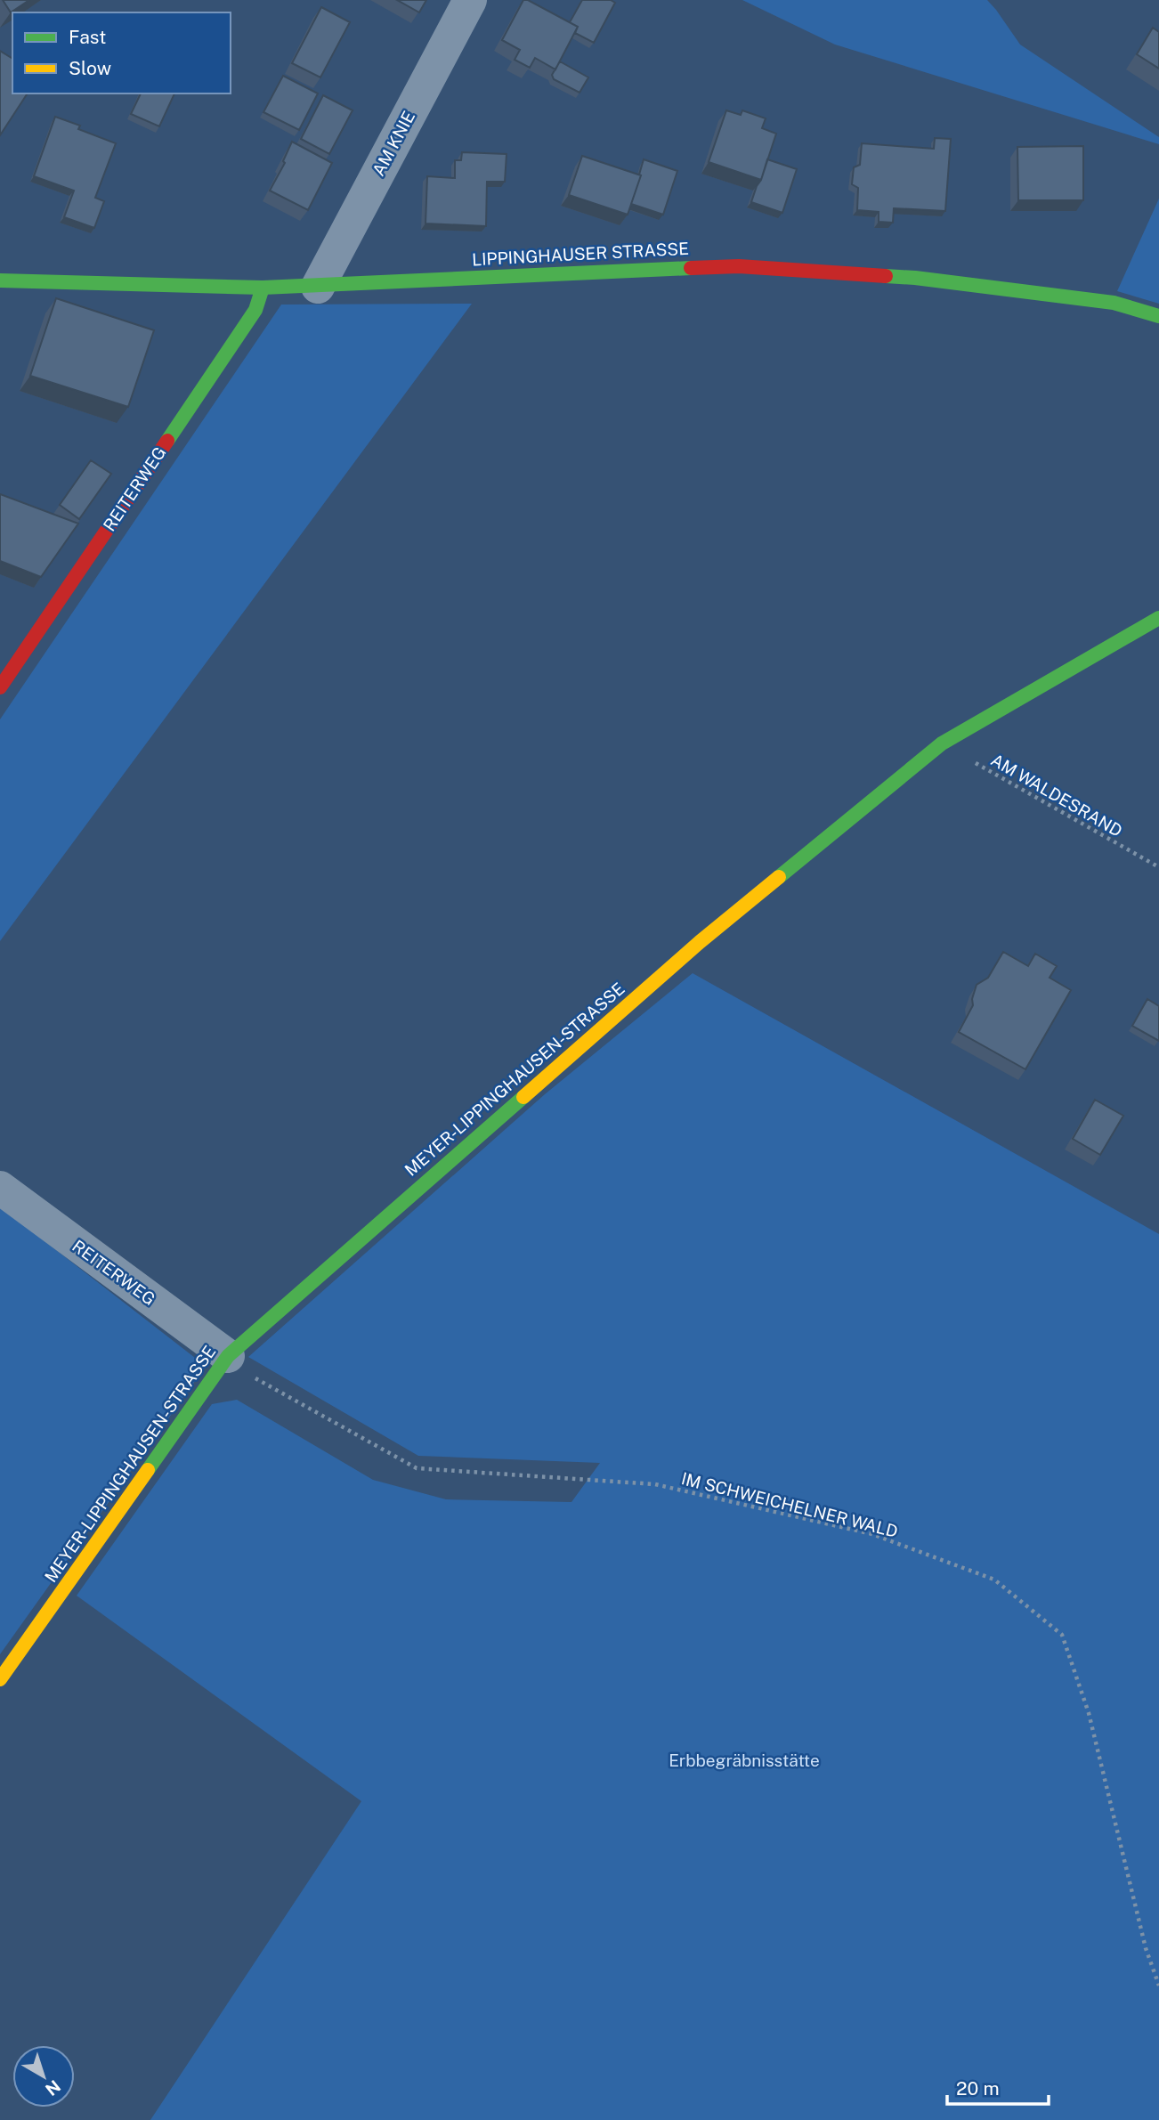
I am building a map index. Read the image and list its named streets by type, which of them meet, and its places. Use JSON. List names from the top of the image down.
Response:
{
  "streets": {
    "street": [
      "AM KNIE",
      "LIPPINGHAUSER STRASSE",
      "REITERWEG",
      "MEYER-LIPPINGHAUSEN-STRASSE"
    ],
    "path": ["AM WALDESRAND", "IM SCHWEICHELNER WALD"]
  },
  "crossings": [
    ["AM KNIE", "LIPPINGHAUSER STRASSE"],
    ["LIPPINGHAUSER STRASSE", "REITERWEG"],
    ["REITERWEG", "MEYER-LIPPINGHAUSEN-STRASSE"],
    ["REITERWEG", "IM SCHWEICHELNER WALD"],
    ["AM WALDESRAND", "MEYER-LIPPINGHAUSEN-STRASSE"],
    ["MEYER-LIPPINGHAUSEN-STRASSE", "IM SCHWEICHELNER WALD"]
  ],
  "parks": ["Erbbegräbnisstätte"],
  "legend": ["Fast", "Slow"],
  "scale_bar": "20 m",
  "north": "bottom right"
}
